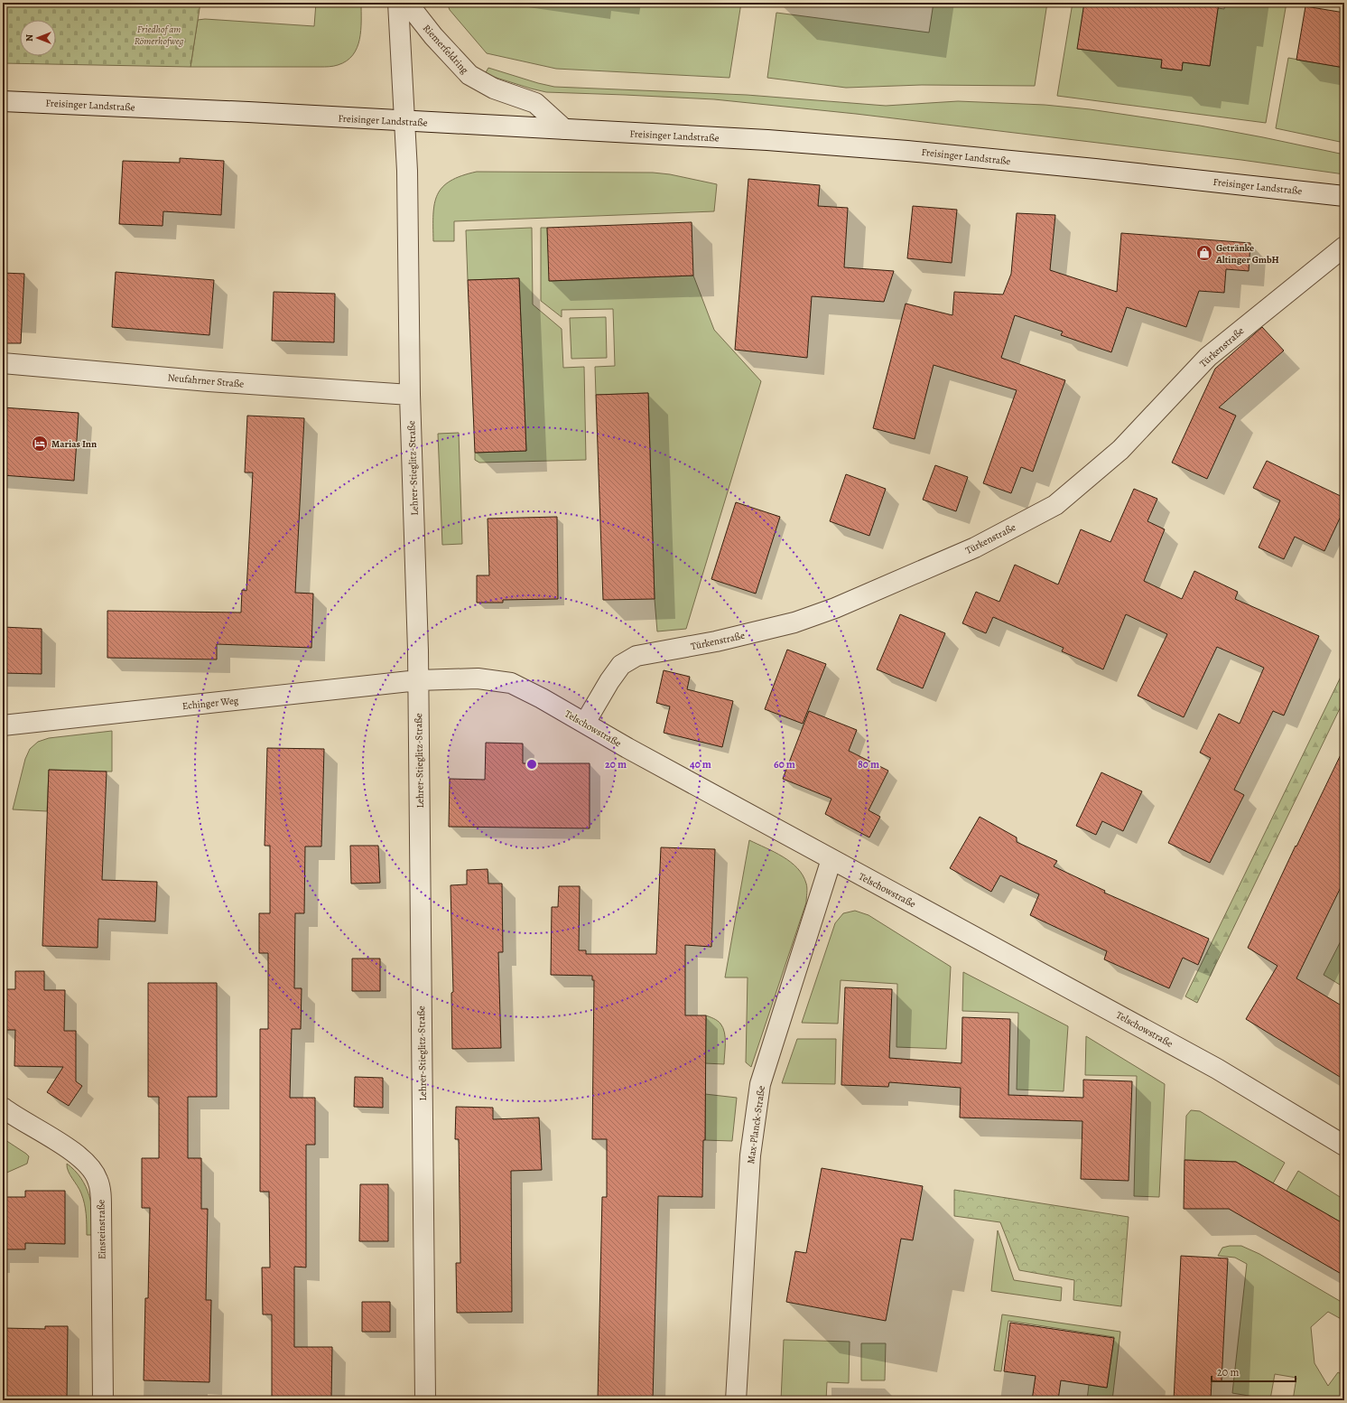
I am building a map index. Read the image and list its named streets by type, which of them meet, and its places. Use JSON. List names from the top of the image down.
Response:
{
  "streets": {
    "street": [
      "Riemerfeldring",
      "Freisinger Landstraße",
      "Türkenstraße",
      "Neufahrner Straße",
      "Lehrer-Stieglitz-Straße",
      "Echinger Weg",
      "Telschowstraße",
      "Max-Planck-Straße",
      "Einsteinstraße"
    ]
  },
  "crossings": [
    ["Riemerfeldring", "Freisinger Landstraße"],
    ["Freisinger Landstraße", "Lehrer-Stieglitz-Straße"],
    ["Türkenstraße", "Telschowstraße"],
    ["Neufahrner Straße", "Lehrer-Stieglitz-Straße"],
    ["Lehrer-Stieglitz-Straße", "Echinger Weg"],
    ["Lehrer-Stieglitz-Straße", "Telschowstraße"],
    ["Echinger Weg", "Telschowstraße"],
    ["Telschowstraße", "Max-Planck-Straße"]
  ],
  "parks": ["Friedhof am Römerhofweg"],
  "places": {
    "shop": ["Getränke Altinger GmbH"],
    "hotel": ["Marias Inn"]
  },
  "scale_bar": "20 m",
  "north": "left",
  "rings": [
    "20 m",
    "40 m",
    "60 m",
    "80 m"
  ]
}
